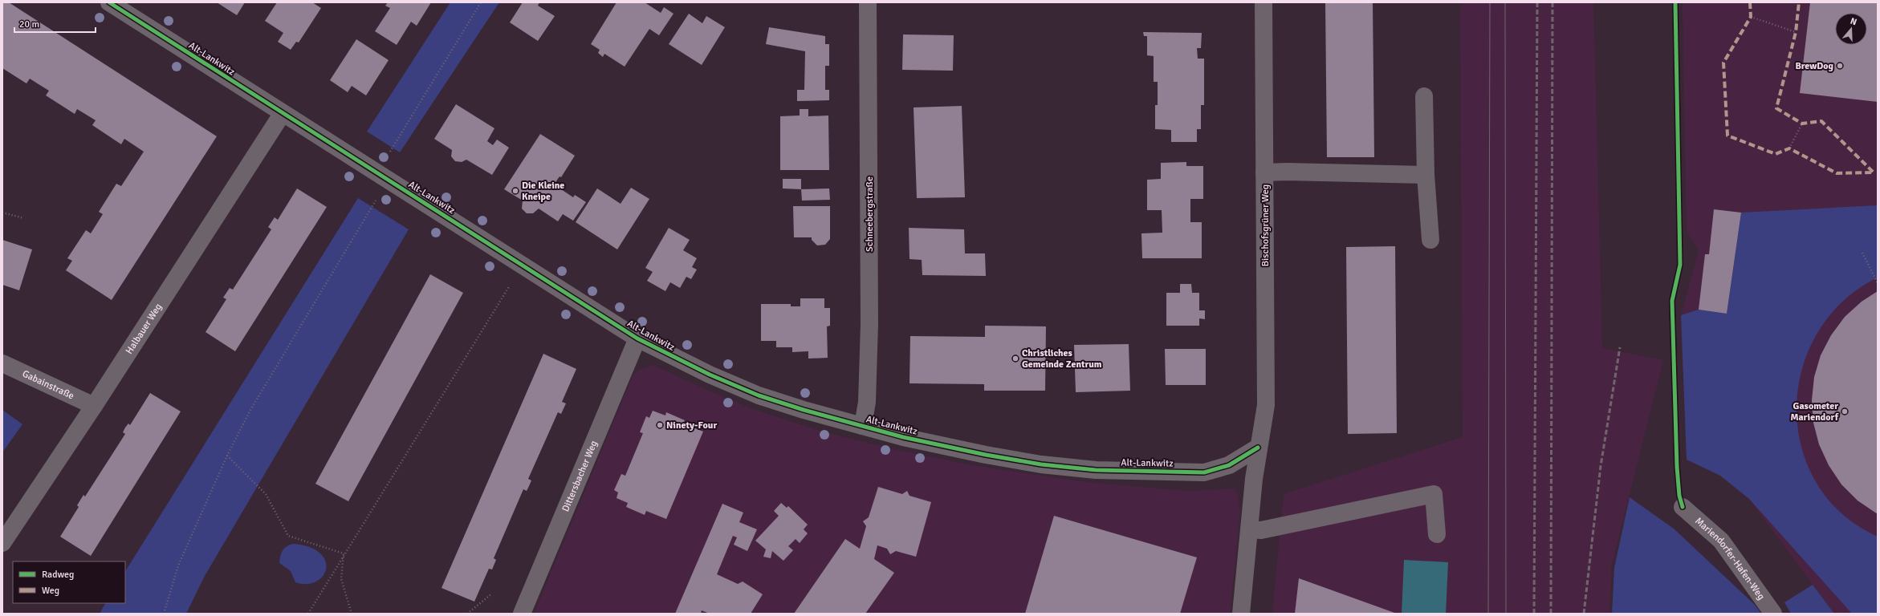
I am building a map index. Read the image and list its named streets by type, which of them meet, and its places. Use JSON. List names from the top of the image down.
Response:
{
  "streets": {
    "street": [
      "Alt-Lankwitz",
      "Schneebergstraße",
      "Bischofsgrüner Weg",
      "Halbauer Weg",
      "Gabainstraße",
      "Dittersbacher Weg",
      "Mariendorfer-Hafen-Weg"
    ]
  },
  "crossings": [
    ["Alt-Lankwitz", "Schneebergstraße"],
    ["Alt-Lankwitz", "Bischofsgrüner Weg"],
    ["Alt-Lankwitz", "Halbauer Weg"],
    ["Alt-Lankwitz", "Dittersbacher Weg"],
    ["Halbauer Weg", "Gabainstraße"]
  ],
  "places": [
    "BrewDog",
    "Die Kleine Kneipe",
    "Christliches Gemeinde Zentrum",
    "Gasometer Mariendorf",
    "Ninety-Four"
  ],
  "legend": ["Radweg", "Weg"],
  "scale_bar": "20 m",
  "north": "top"
}
